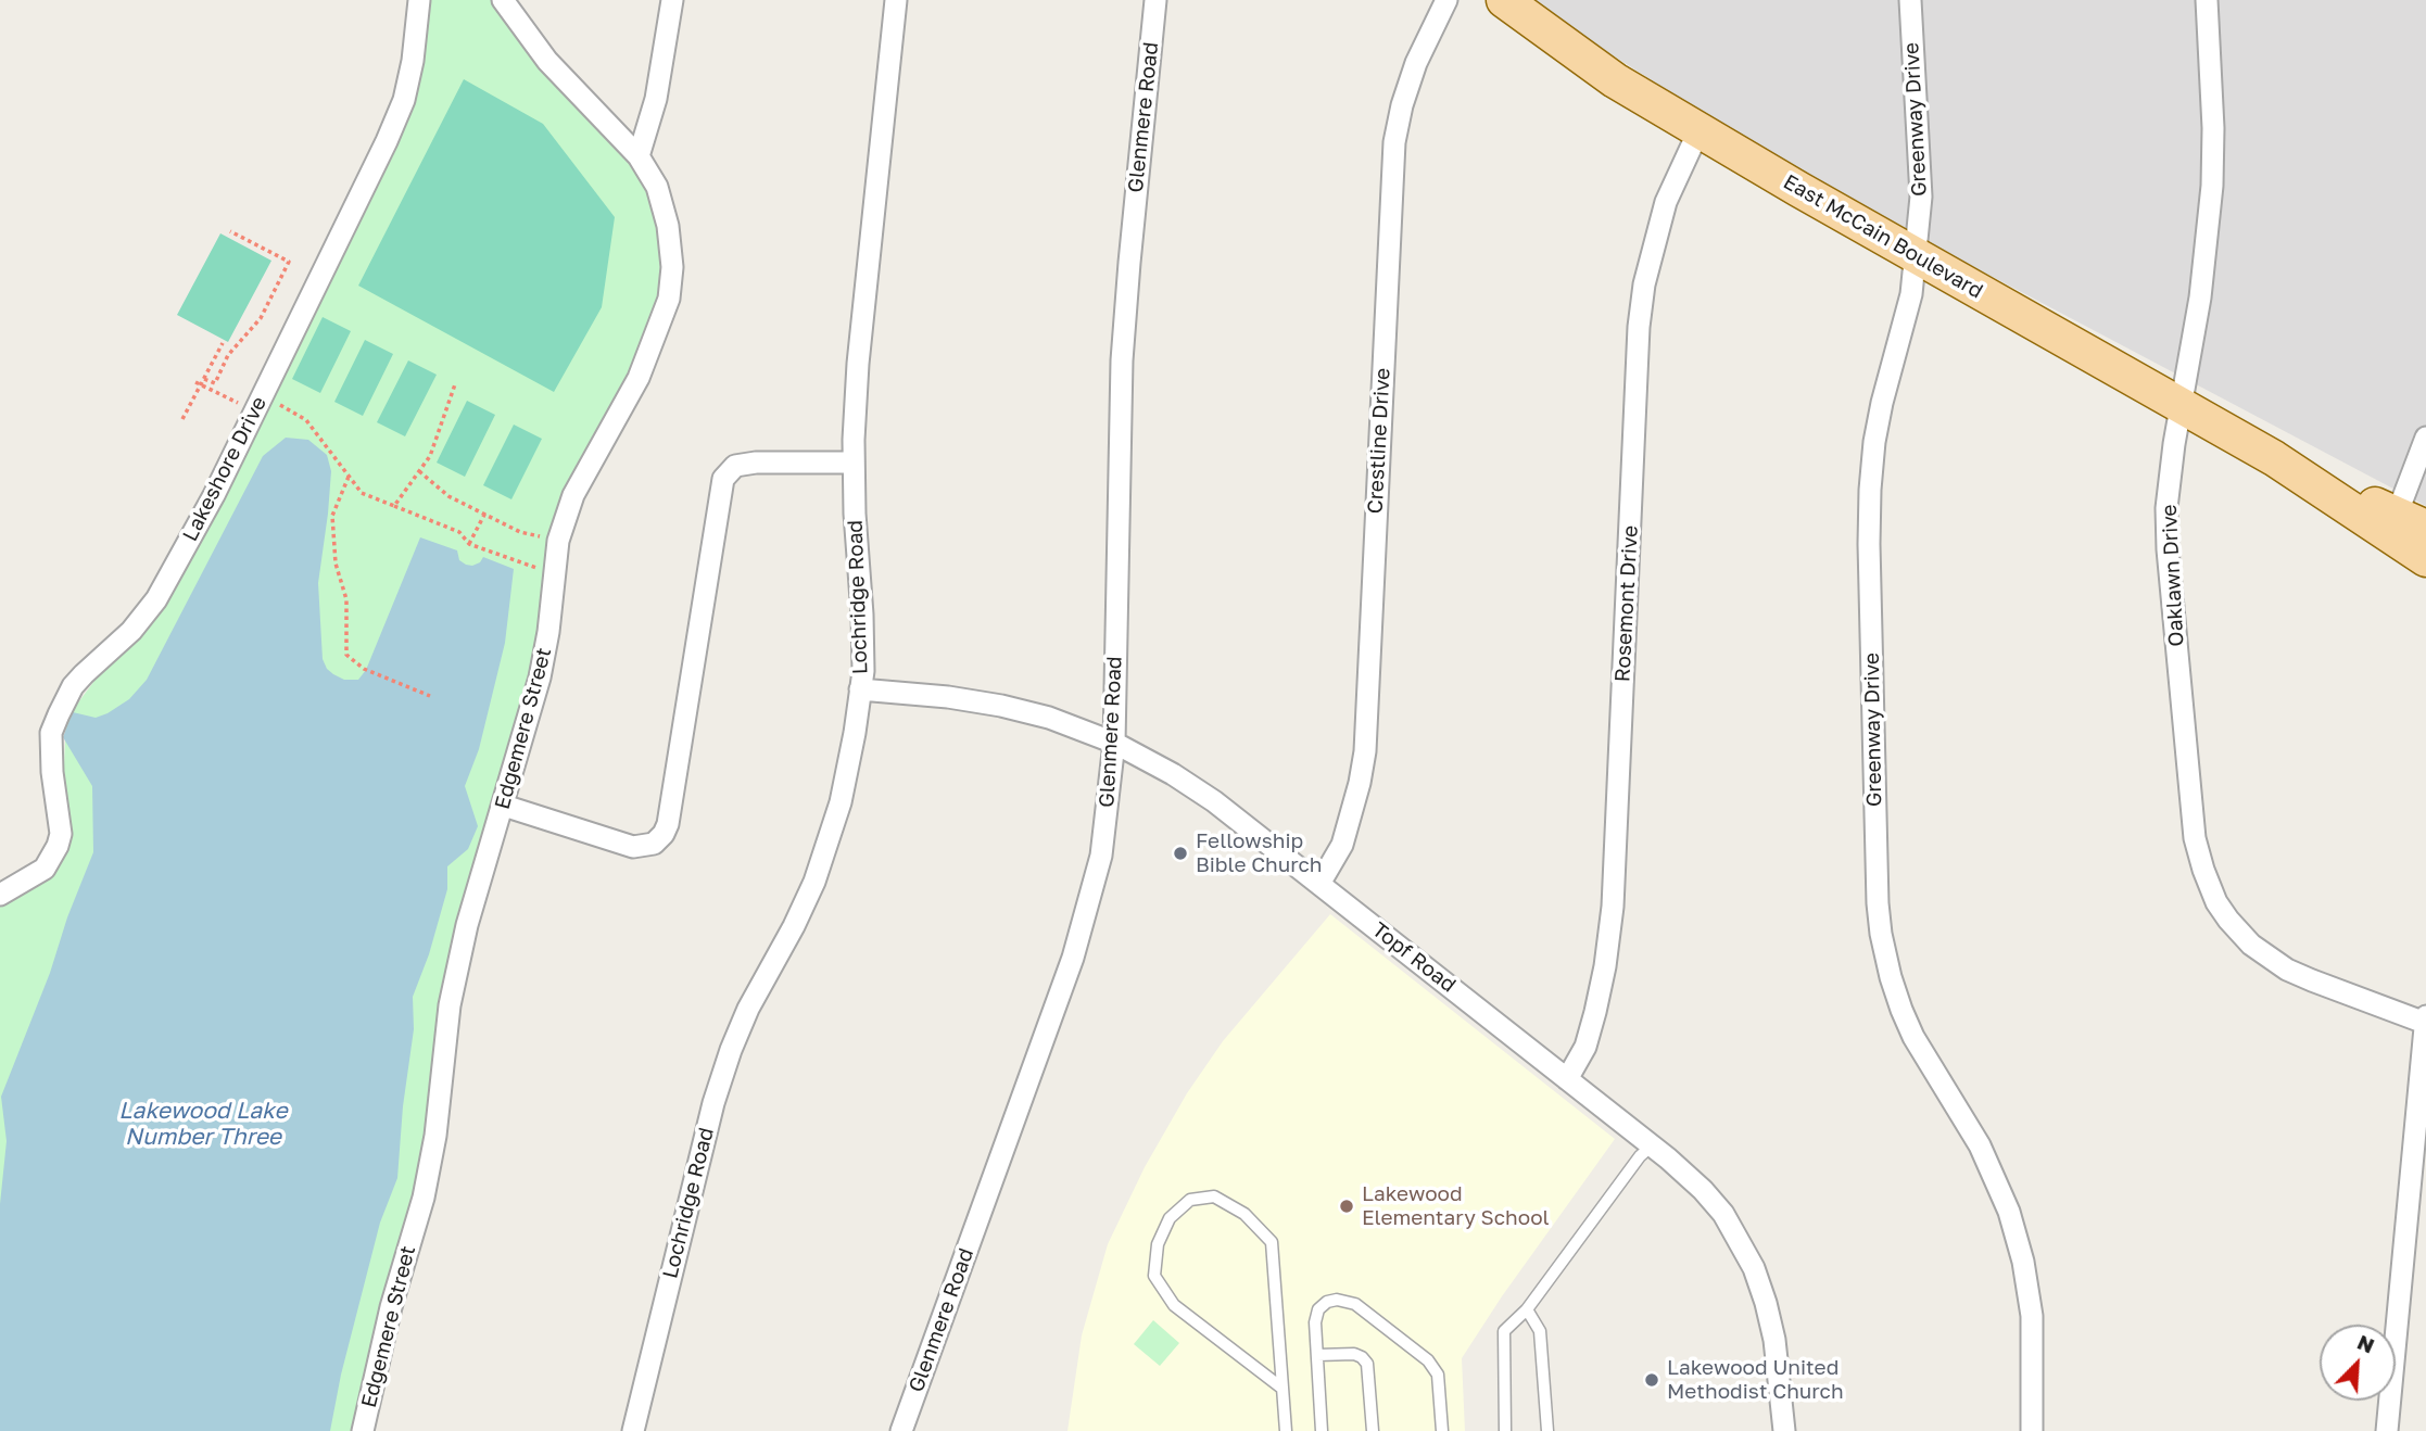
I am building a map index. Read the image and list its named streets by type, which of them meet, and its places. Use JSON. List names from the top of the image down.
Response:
{
  "streets": {
    "main road": ["East McCain Boulevard"],
    "street": [
      "Glenmere Road",
      "Greenway Drive",
      "Crestline Drive",
      "Lakeshore Drive",
      "Oaklawn Drive",
      "Lochridge Road",
      "Rosemont Drive",
      "Edgemere Street",
      "Topf Road"
    ]
  },
  "crossings": [
    ["Glenmere Road", "Topf Road"],
    ["Greenway Drive", "East McCain Boulevard"],
    ["East McCain Boulevard", "Oaklawn Drive"],
    ["East McCain Boulevard", "Rosemont Drive"],
    ["Crestline Drive", "Topf Road"],
    ["Lochridge Road", "Topf Road"],
    ["Rosemont Drive", "Topf Road"]
  ],
  "water": ["Lakewood Lake Number Three"],
  "places": ["Fellowship Bible Church", "Lakewood Elementary School", "Lakewood United Methodist Church"],
  "north": "top right"
}
